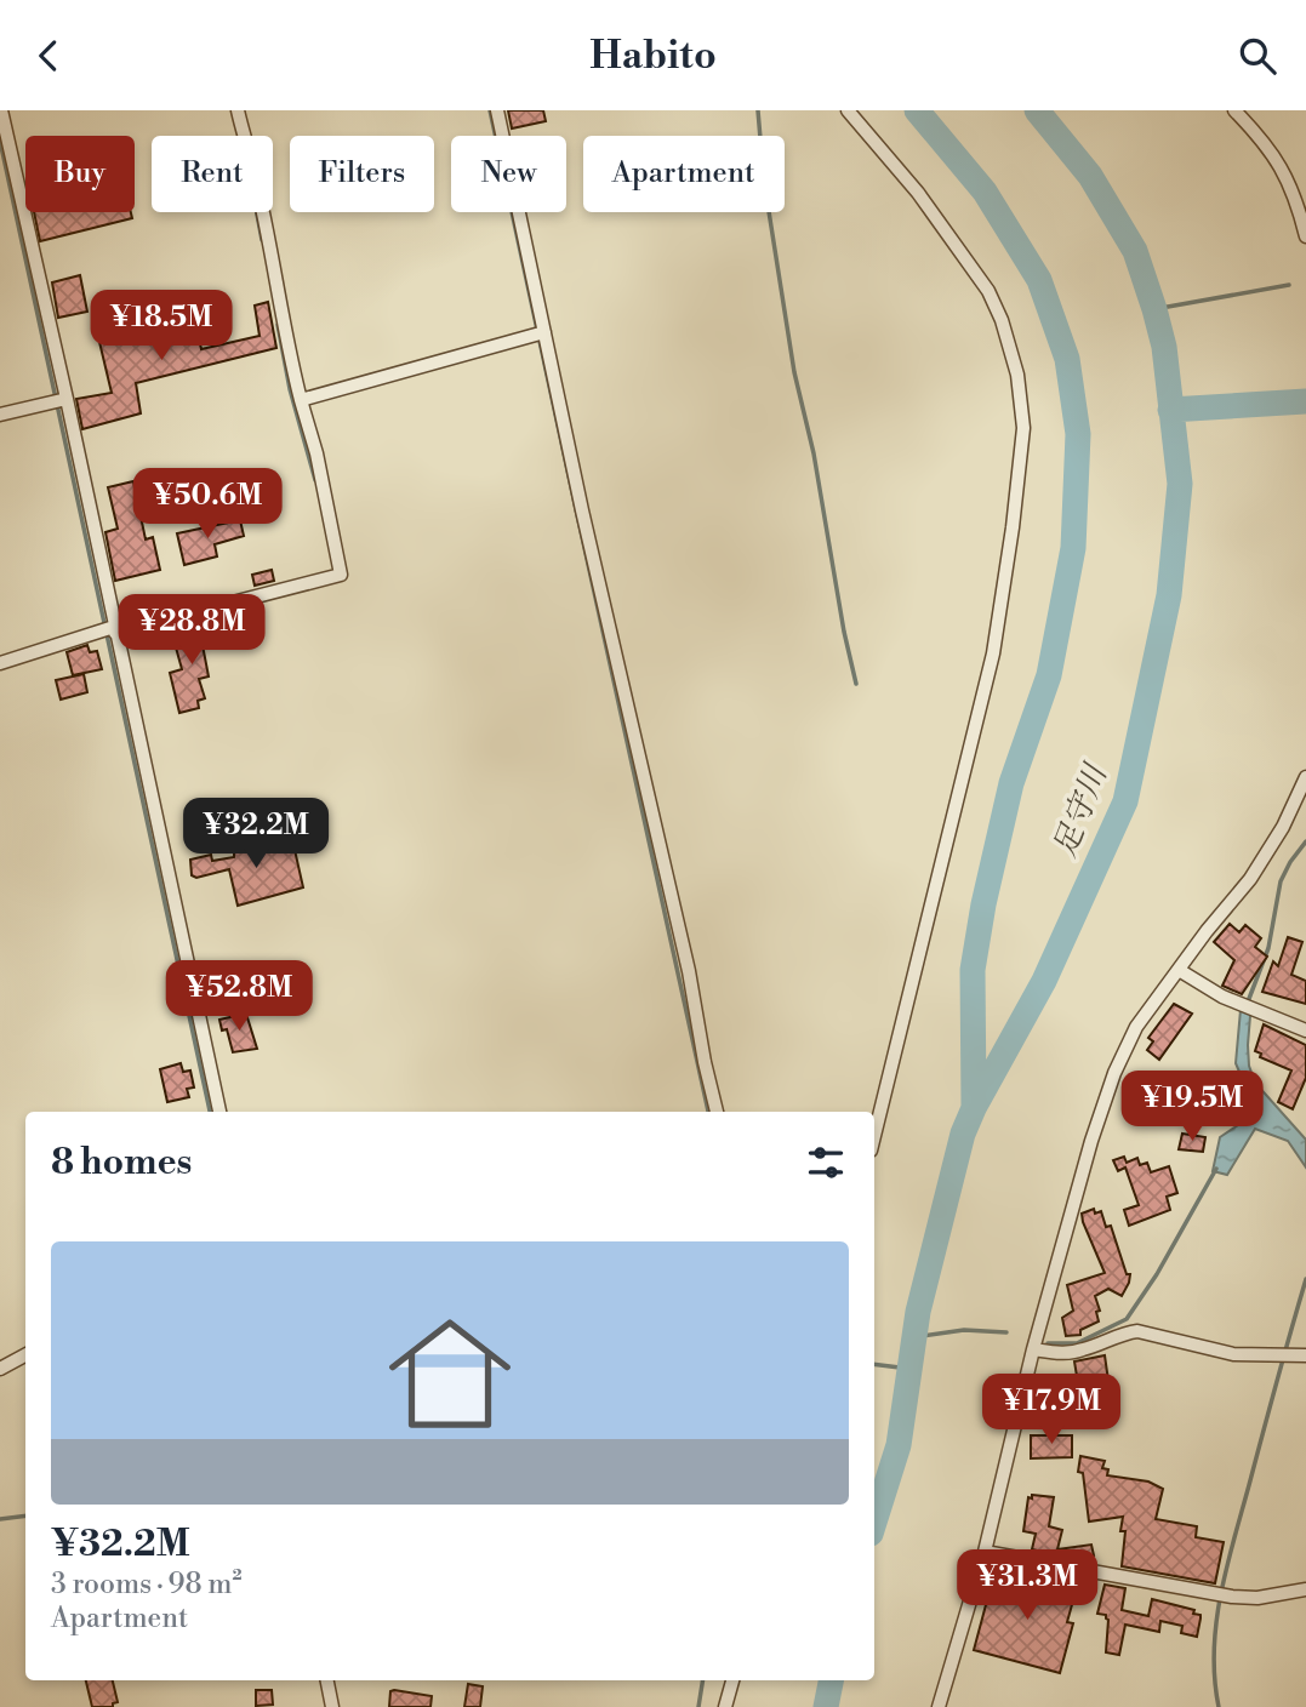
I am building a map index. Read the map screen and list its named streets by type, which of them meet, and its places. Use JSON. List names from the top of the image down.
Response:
{
  "water": ["足守川"],
  "page": {
    "header": "Habito",
    "chip": [
      "Buy",
      "Rent",
      "Filters",
      "New",
      "Apartment"
    ],
    "price": [
      "¥18.5M",
      "¥50.6M",
      "¥28.8M",
      "¥32.2M",
      "¥52.8M",
      "¥19.5M",
      "¥17.9M",
      "¥31.3M"
    ],
    "heading": "8 homes",
    "list": [
      {
        "name": "¥32.2M",
        "note": "3 rooms · 98 m² · Apartment"
      }
    ]
  }
}
